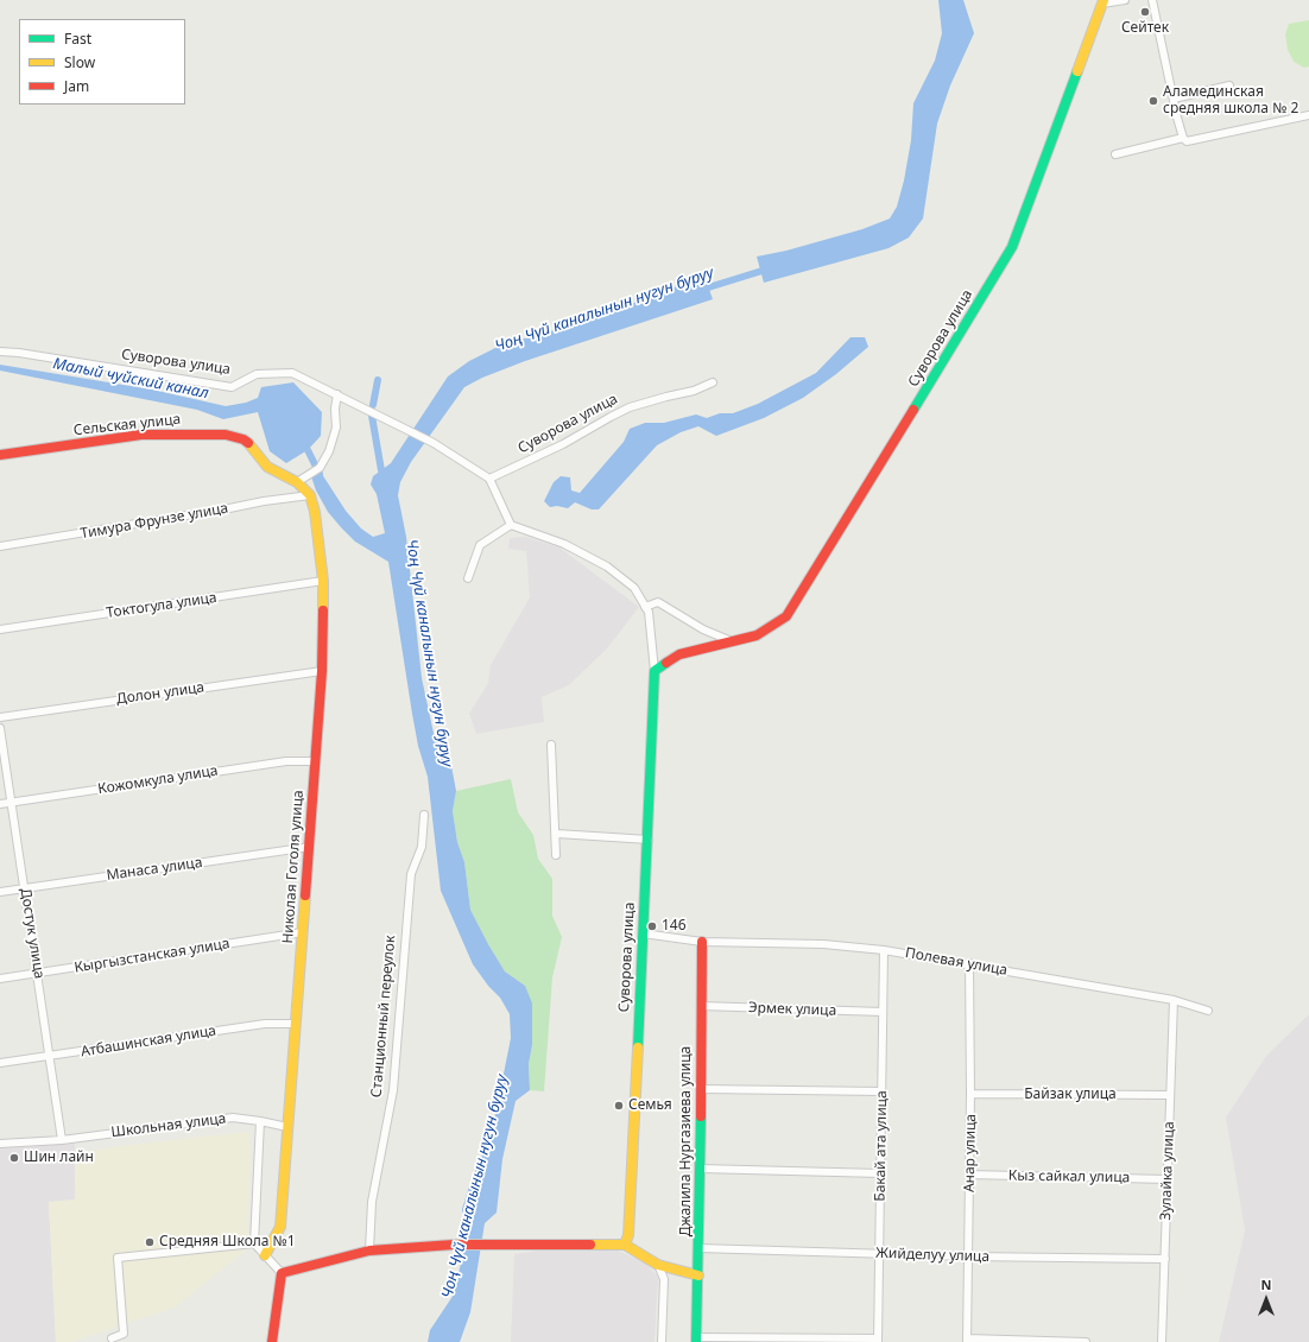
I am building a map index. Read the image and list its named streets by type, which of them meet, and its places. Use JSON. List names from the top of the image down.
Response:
{
  "streets": {
    "street": [
      "Суворова улица",
      "Сельская улица",
      "Тимура Фрунзе улица",
      "Токтогула улица",
      "Долон улица",
      "Кожомкула улица",
      "Николая Гоголя улица",
      "Манаса улица",
      "Достук улица",
      "Кыргызстанская улица",
      "Полевая улица",
      "Эрмек улица",
      "Станционный переулок",
      "Атбашинская улица",
      "Байзак улица",
      "Школьная улица",
      "Джалила Нургазиева улица",
      "Бакай ата улица",
      "Анар улица",
      "Зулайка улица",
      "Кыз сайкал улица",
      "Жийделуу улица"
    ]
  },
  "crossings": [
    ["Суворова улица", "Полевая улица"],
    ["Тимура Фрунзе улица", "Николая Гоголя улица"],
    ["Токтогула улица", "Николая Гоголя улица"],
    ["Долон улица", "Николая Гоголя улица"],
    ["Кожомкула улица", "Николая Гоголя улица"],
    ["Кожомкула улица", "Достук улица"],
    ["Николая Гоголя улица", "Манаса улица"],
    ["Николая Гоголя улица", "Кыргызстанская улица"],
    ["Николая Гоголя улица", "Атбашинская улица"],
    ["Николая Гоголя улица", "Школьная улица"],
    ["Манаса улица", "Достук улица"],
    ["Достук улица", "Кыргызстанская улица"],
    ["Достук улица", "Атбашинская улица"],
    ["Достук улица", "Школьная улица"],
    ["Полевая улица", "Джалила Нургазиева улица"],
    ["Полевая улица", "Бакай ата улица"],
    ["Полевая улица", "Анар улица"],
    ["Полевая улица", "Зулайка улица"],
    ["Эрмек улица", "Джалила Нургазиева улица"],
    ["Эрмек улица", "Бакай ата улица"],
    ["Байзак улица", "Анар улица"],
    ["Байзак улица", "Зулайка улица"],
    ["Джалила Нургазиева улица", "Жийделуу улица"],
    ["Бакай ата улица", "Жийделуу улица"],
    ["Анар улица", "Кыз сайкал улица"],
    ["Анар улица", "Жийделуу улица"],
    ["Зулайка улица", "Кыз сайкал улица"],
    ["Зулайка улица", "Жийделуу улица"]
  ],
  "water": ["Чоң Чүй каналынын нугун буруу", "Малый чуйский канал"],
  "places": [
    "Сейтек",
    "Аламединская средняя школа № 2",
    "146",
    "Семья",
    "Шин лайн",
    "Средняя Школа №1"
  ],
  "legend": ["Fast", "Slow", "Jam"],
  "north": "top"
}
